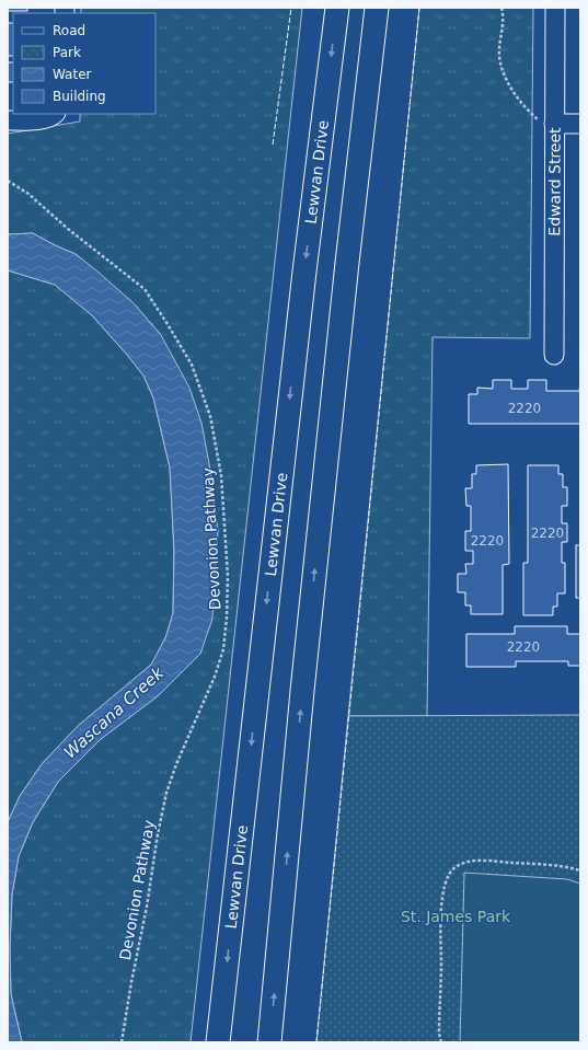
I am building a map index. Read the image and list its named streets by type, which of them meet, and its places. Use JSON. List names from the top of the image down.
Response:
{
  "streets": {
    "main road": ["Lewvan Drive"],
    "street": ["Edward Street"],
    "path": ["Devonion Pathway"]
  },
  "water": ["Wascana Creek"],
  "parks": ["St. James Park"],
  "house_numbers": [
    "2220",
    "2220",
    "2220",
    "2220"
  ],
  "legend": [
    "Road",
    "Park",
    "Water",
    "Building"
  ]
}
